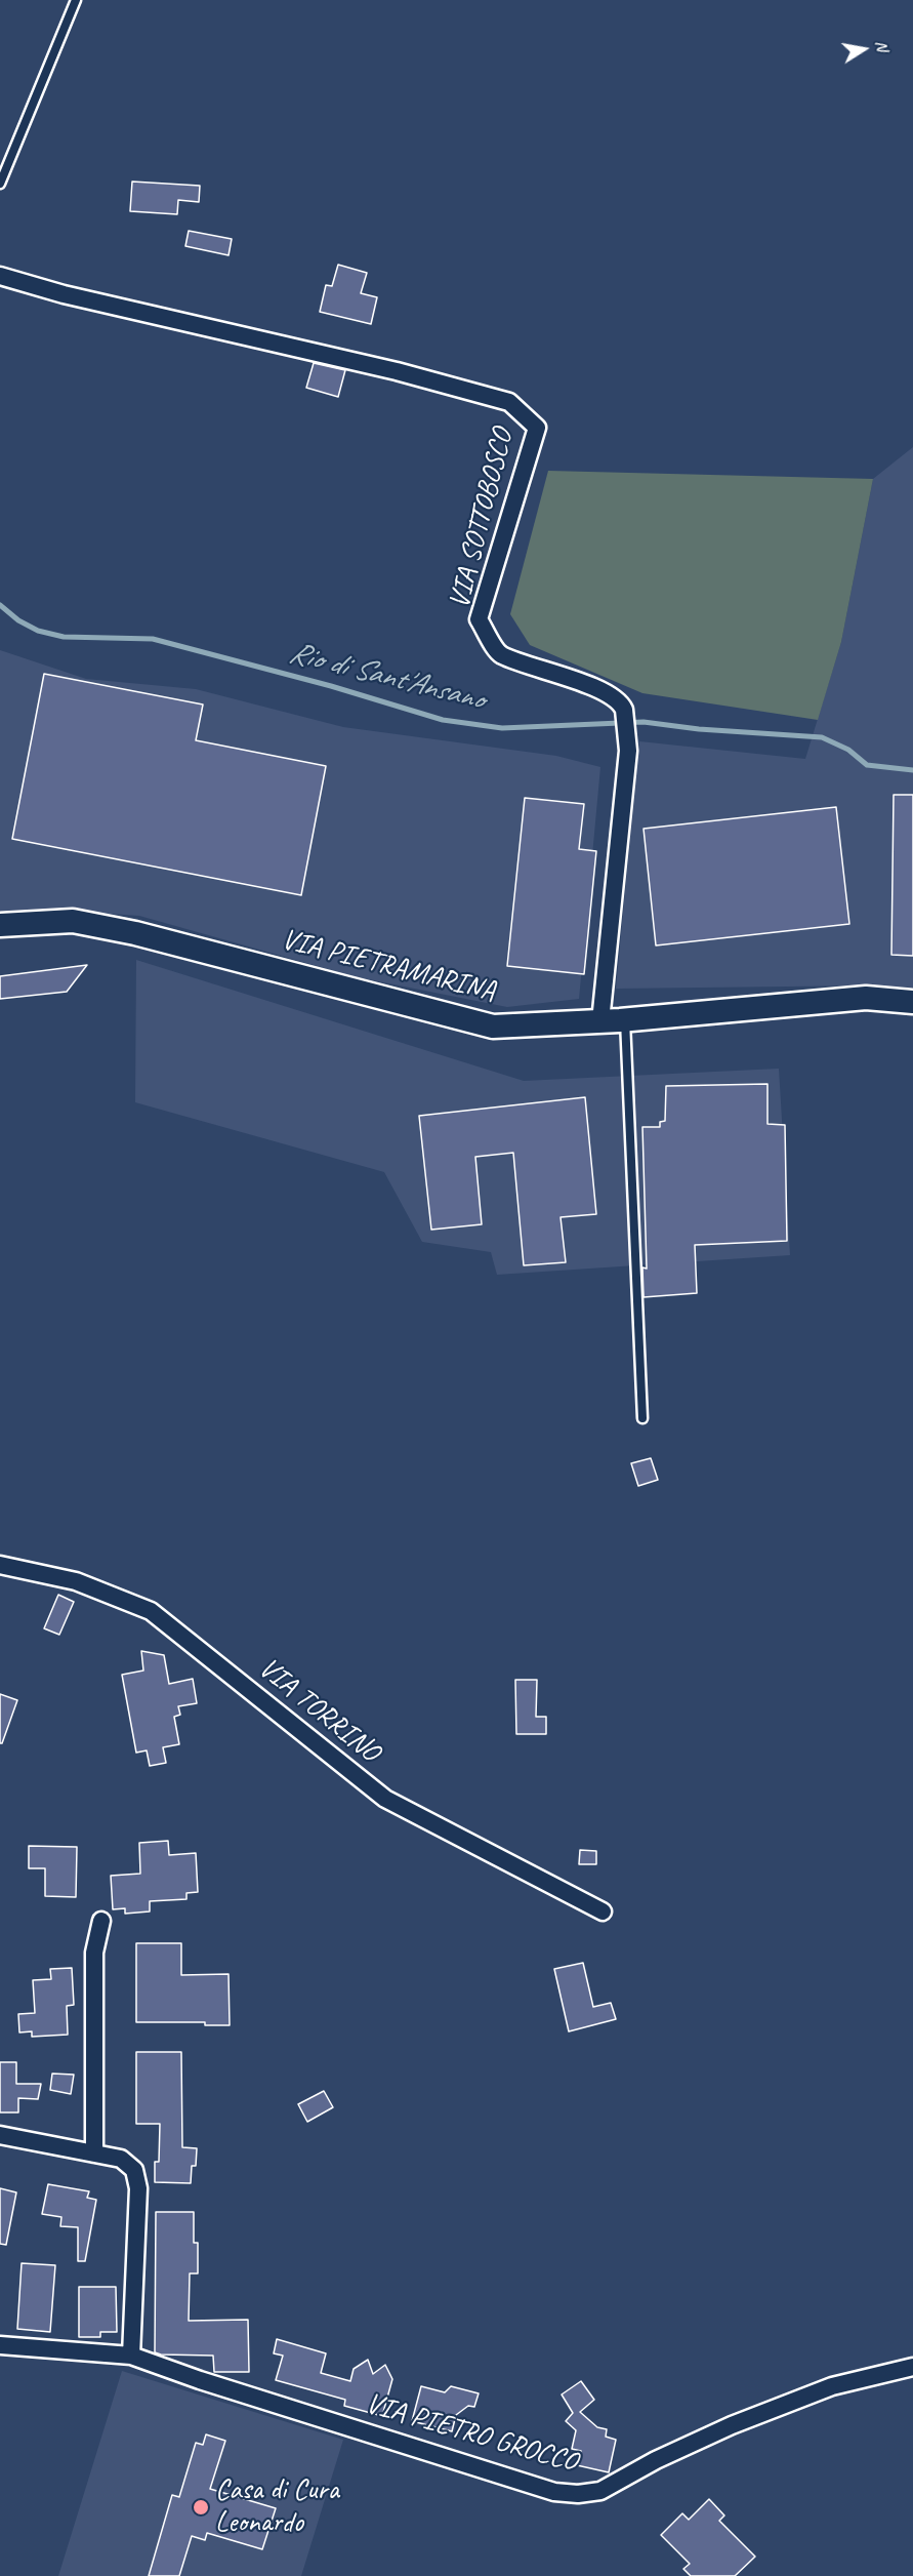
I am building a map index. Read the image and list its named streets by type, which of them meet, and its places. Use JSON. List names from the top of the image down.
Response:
{
  "streets": {
    "main road": ["VIA PIETRAMARINA"],
    "street": ["VIA SOTTOBOSCO", "VIA TORRINO", "VIA PIETRO GROCCO"]
  },
  "crossings": [
    ["VIA SOTTOBOSCO", "VIA PIETRAMARINA"]
  ],
  "water": ["Rio di Sant'Ansano"],
  "places": ["Casa di Cura Leonardo"],
  "north": "right"
}
